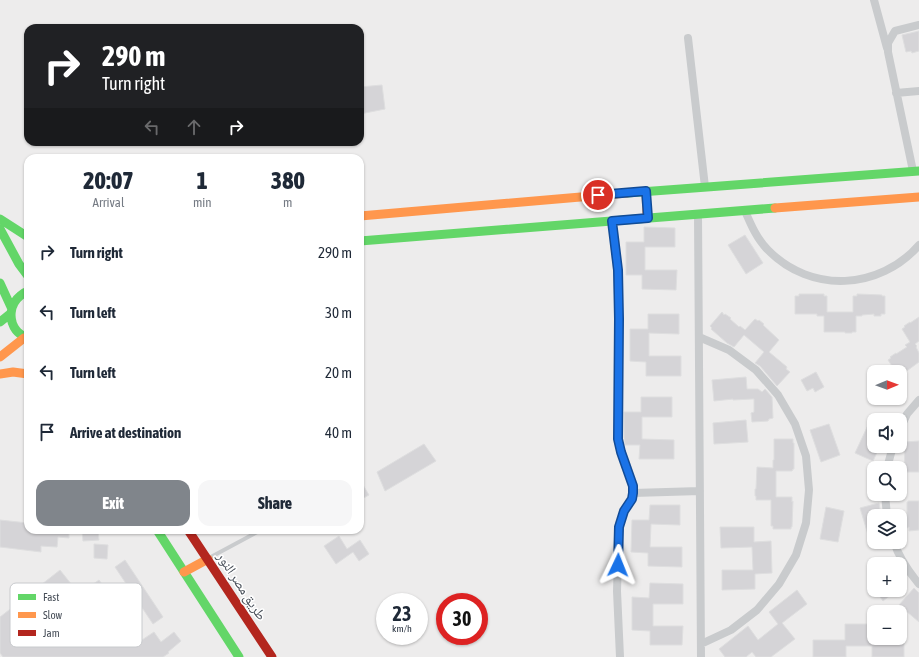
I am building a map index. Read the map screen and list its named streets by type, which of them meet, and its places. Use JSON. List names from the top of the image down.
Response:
{
  "streets": {
    "street": ["طريق مصر النور"]
  },
  "legend": ["Fast", "Slow", "Jam"],
  "north": "right",
  "page": {
    "turn": ["290 m", "Turn right"],
    "eta": [
      "20:07",
      "Arrival",
      "1",
      "min",
      "380",
      "m"
    ],
    "list": [
      {
        "name": "Turn right",
        "value": "290 m"
      },
      {
        "name": "Turn left",
        "value": "30 m"
      },
      {
        "name": "Turn left",
        "value": "20 m"
      },
      {
        "name": "Arrive at destination",
        "value": "40 m"
      }
    ],
    "map_buttons": ["+", "−"],
    "buttons": ["Exit", "Share"],
    "speed": "23 km/h",
    "limit": "30"
  }
}
